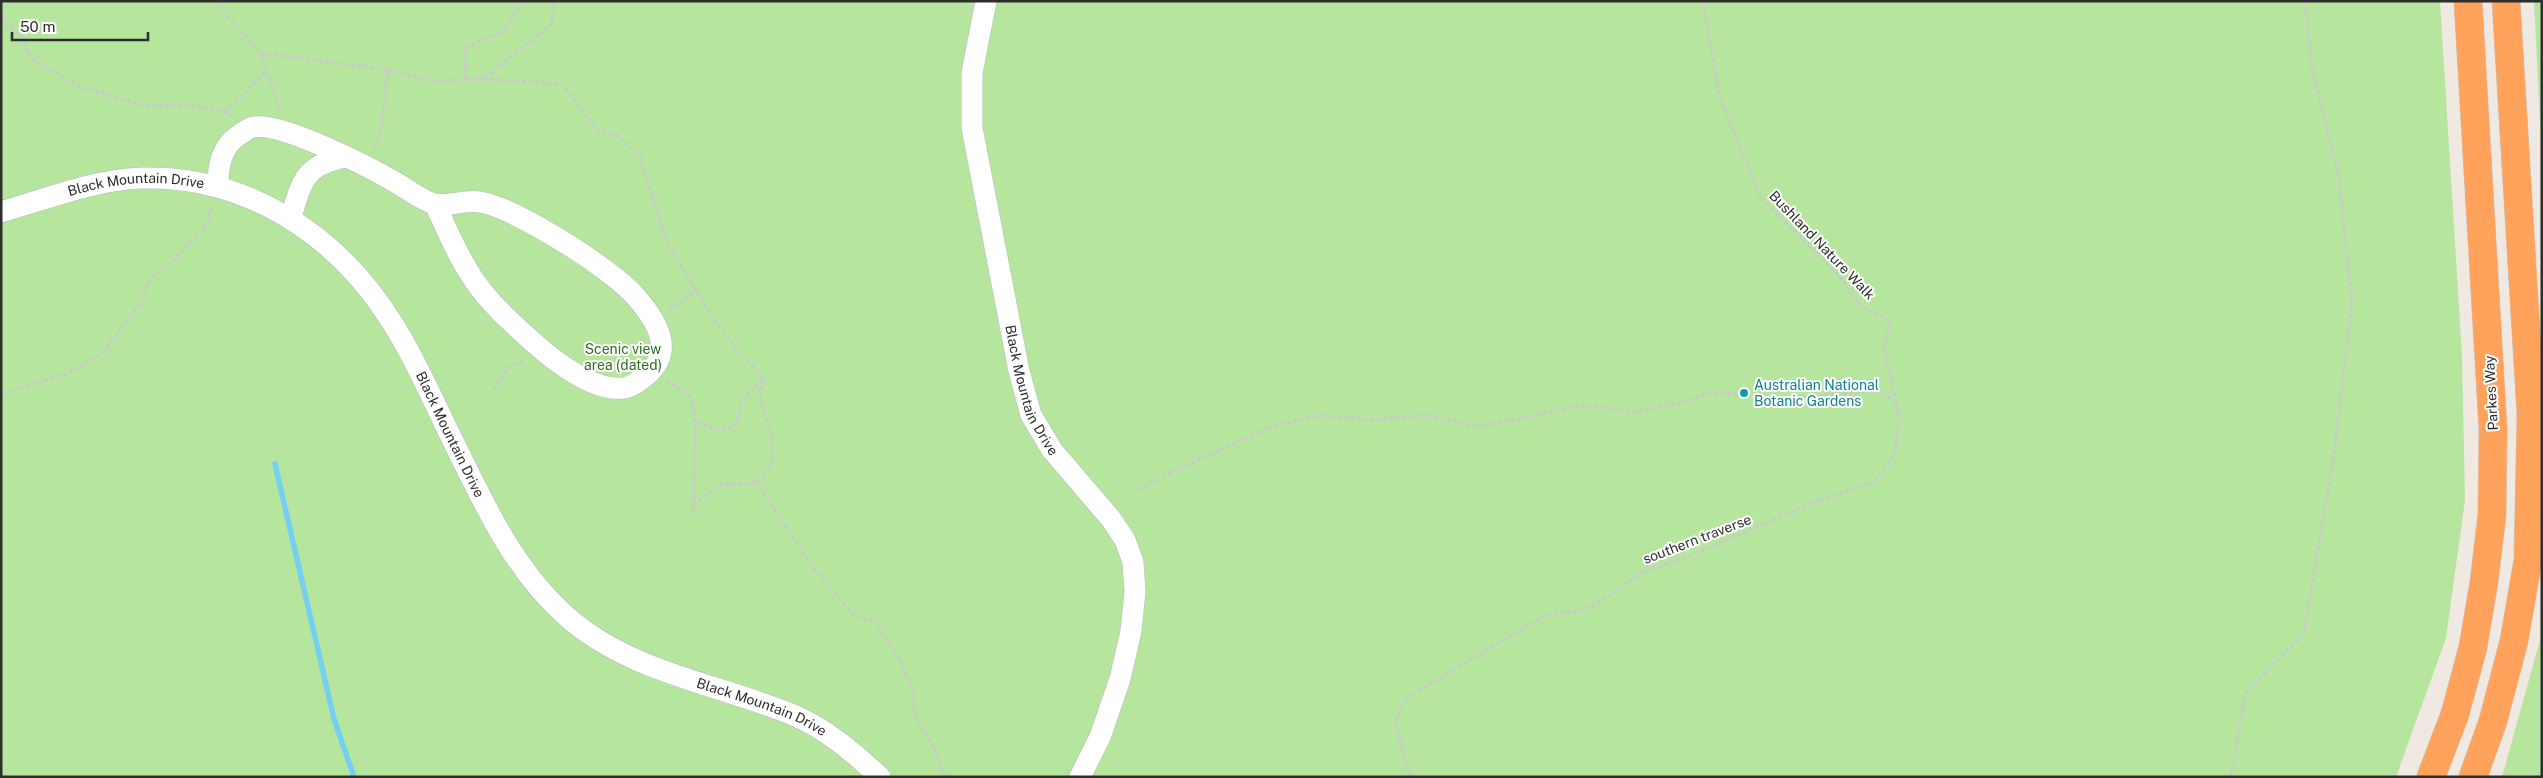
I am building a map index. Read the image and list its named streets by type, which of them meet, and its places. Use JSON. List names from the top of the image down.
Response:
{
  "streets": {
    "highway": ["Parkes Way"],
    "street": ["Black Mountain Drive"],
    "path": ["Bushland Nature Walk", "southern traverse"]
  },
  "crossings": [
    ["Bushland Nature Walk", "southern traverse"]
  ],
  "parks": ["Scenic view area (dated)"],
  "places": ["Australian National Botanic Gardens"],
  "scale_bar": "50 m"
}
